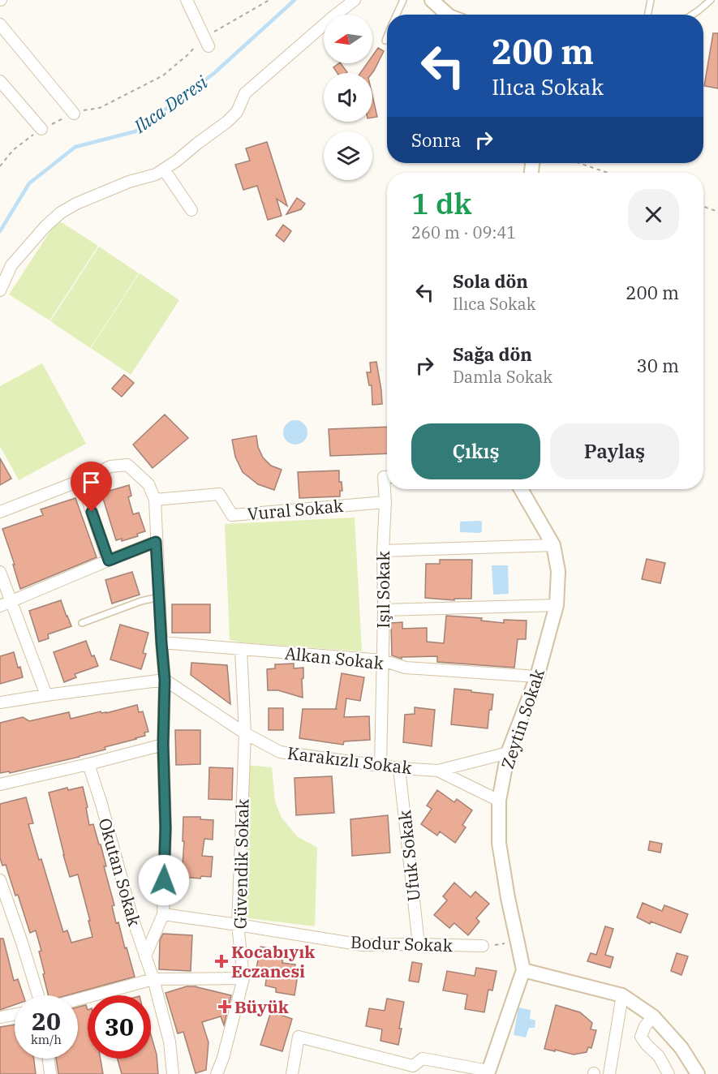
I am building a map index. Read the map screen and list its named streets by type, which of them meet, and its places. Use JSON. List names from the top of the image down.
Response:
{
  "streets": {
    "street": [
      "Vural Sokak",
      "Işıl Sokak",
      "Alkan Sokak",
      "Zeytin Sokak",
      "Karakızlı Sokak",
      "Ufuk Sokak",
      "Güvendik Sokak",
      "Okutan Sokak",
      "Bodur Sokak"
    ]
  },
  "crossings": [
    ["Vural Sokak", "Işıl Sokak"],
    ["Işıl Sokak", "Alkan Sokak"],
    ["Işıl Sokak", "Karakızlı Sokak"],
    ["Alkan Sokak", "Zeytin Sokak"],
    ["Alkan Sokak", "Güvendik Sokak"],
    ["Zeytin Sokak", "Karakızlı Sokak"],
    ["Karakızlı Sokak", "Ufuk Sokak"],
    ["Karakızlı Sokak", "Güvendik Sokak"],
    ["Ufuk Sokak", "Bodur Sokak"],
    ["Güvendik Sokak", "Bodur Sokak"]
  ],
  "water": ["Ilıca Deresi"],
  "places": {
    "health": ["Kocabıyık Eczanesi", "Büyük"]
  },
  "north": "left",
  "page": {
    "turn": ["200 m", "Ilıca Sokak"],
    "then": "Sonra",
    "heading": ["1 dk", "260 m · 09:41"],
    "list": [
      {
        "name": "Sola dön",
        "note": "Ilıca Sokak",
        "value": "200 m"
      },
      {
        "name": "Sağa dön",
        "note": "Damla Sokak",
        "value": "30 m"
      }
    ],
    "buttons": ["Çıkış", "Paylaş"],
    "speed": "20 km/h",
    "limit": "30"
  }
}
